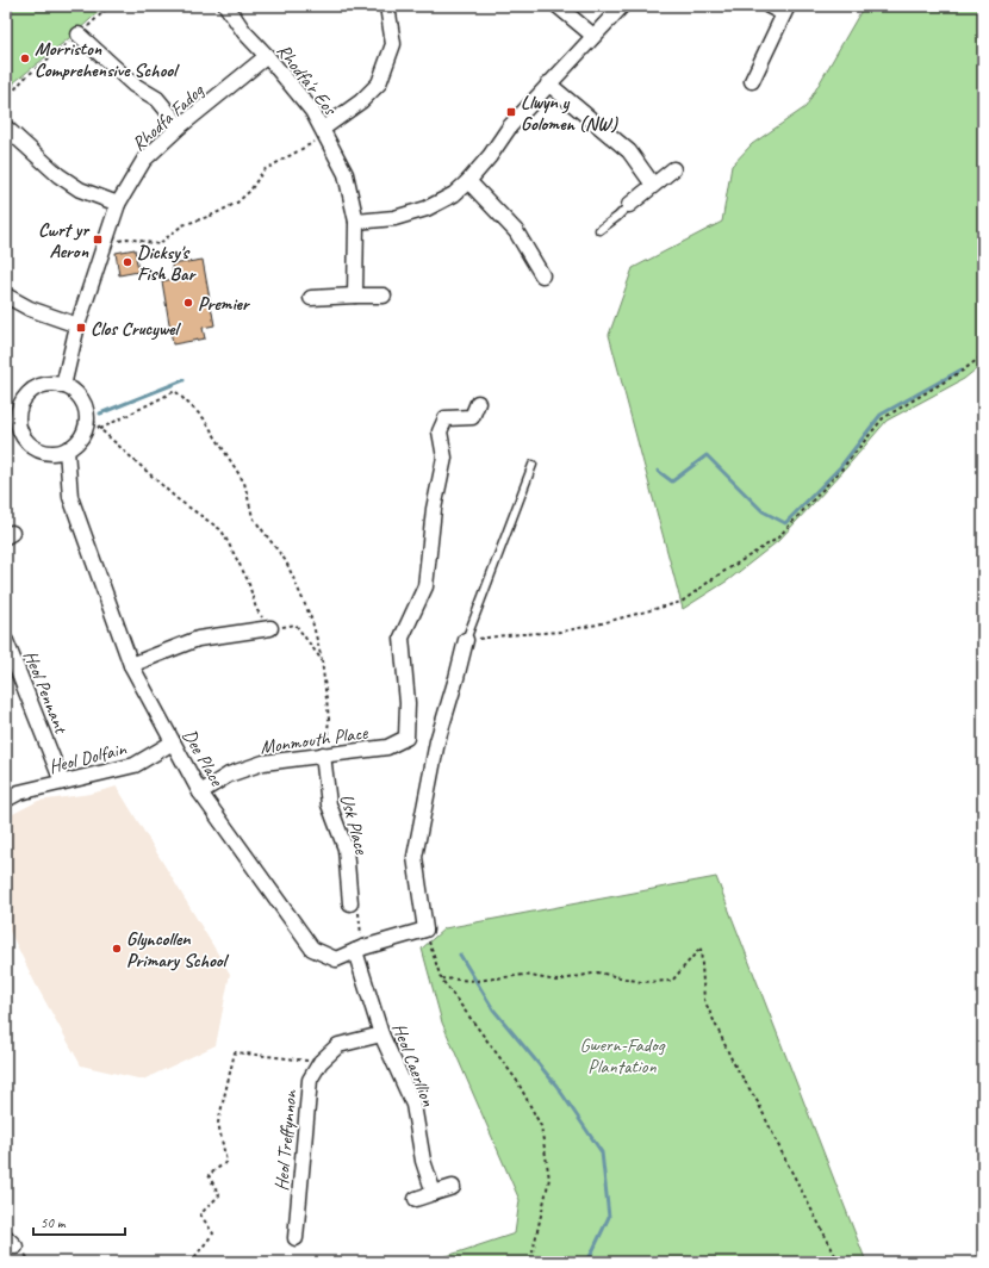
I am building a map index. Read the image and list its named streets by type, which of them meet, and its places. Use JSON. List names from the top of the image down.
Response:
{
  "streets": {
    "street": [
      "Rhodfa'r Eos",
      "Rhodfa Fadog",
      "Heol Pennant",
      "Monmouth Place",
      "Heol Dolfain",
      "Dee Place",
      "Usk Place",
      "Heol Caerllion",
      "Heol Treffynnon"
    ]
  },
  "crossings": [
    ["Rhodfa'r Eos", "Rhodfa Fadog"],
    ["Rhodfa Fadog", "Dee Place"],
    ["Heol Pennant", "Heol Dolfain"],
    ["Monmouth Place", "Dee Place"],
    ["Monmouth Place", "Usk Place"],
    ["Heol Dolfain", "Dee Place"],
    ["Dee Place", "Heol Caerllion"],
    ["Heol Caerllion", "Heol Treffynnon"]
  ],
  "parks": ["Gwern-Fadog Plantation"],
  "places": {
    "other": [
      "Morriston Comprehensive School",
      "Dicksy's Fish Bar",
      "Premier",
      "Glyncollen Primary School"
    ],
    "transit": ["Llwyn y Golomen (NW)", "Cwrt yr Aeron", "Clos Crucywel"]
  },
  "scale_bar": "50 m"
}
